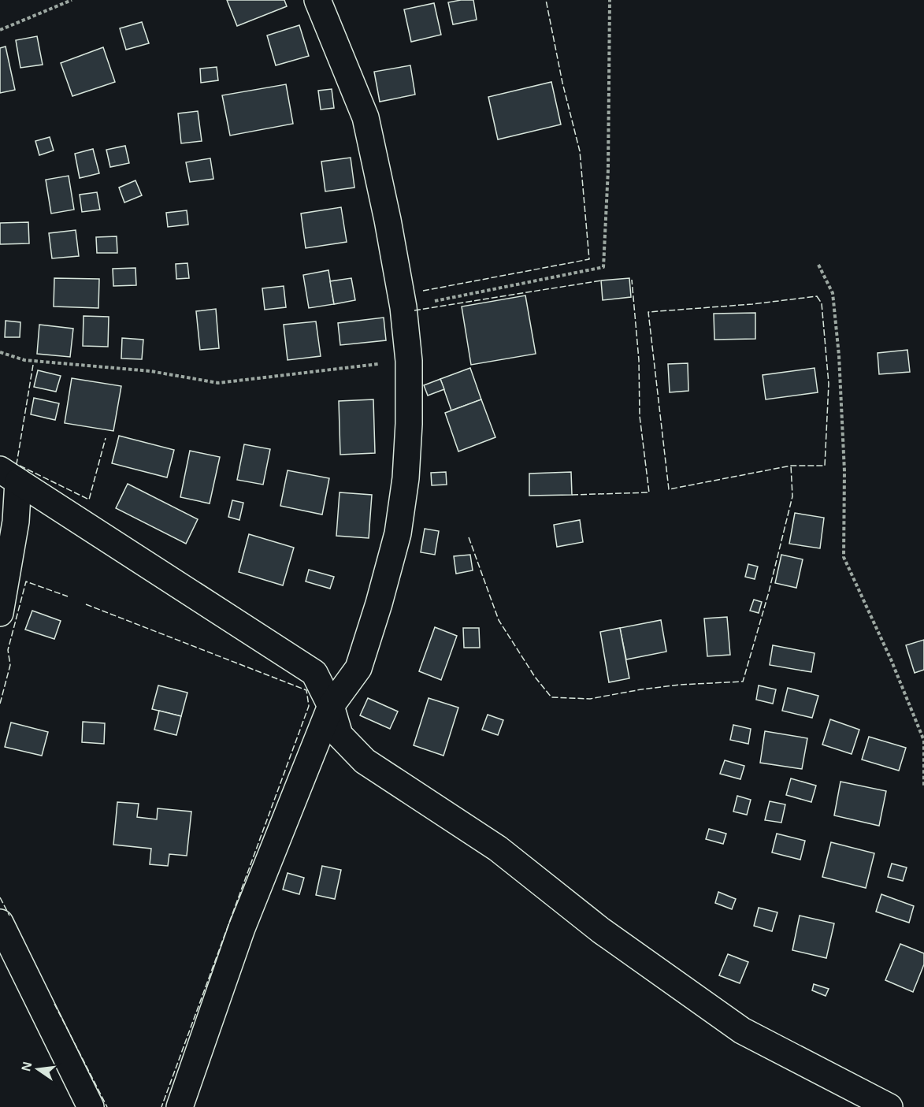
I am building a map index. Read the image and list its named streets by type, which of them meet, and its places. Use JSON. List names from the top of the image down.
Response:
{
  "north": "left"
}
